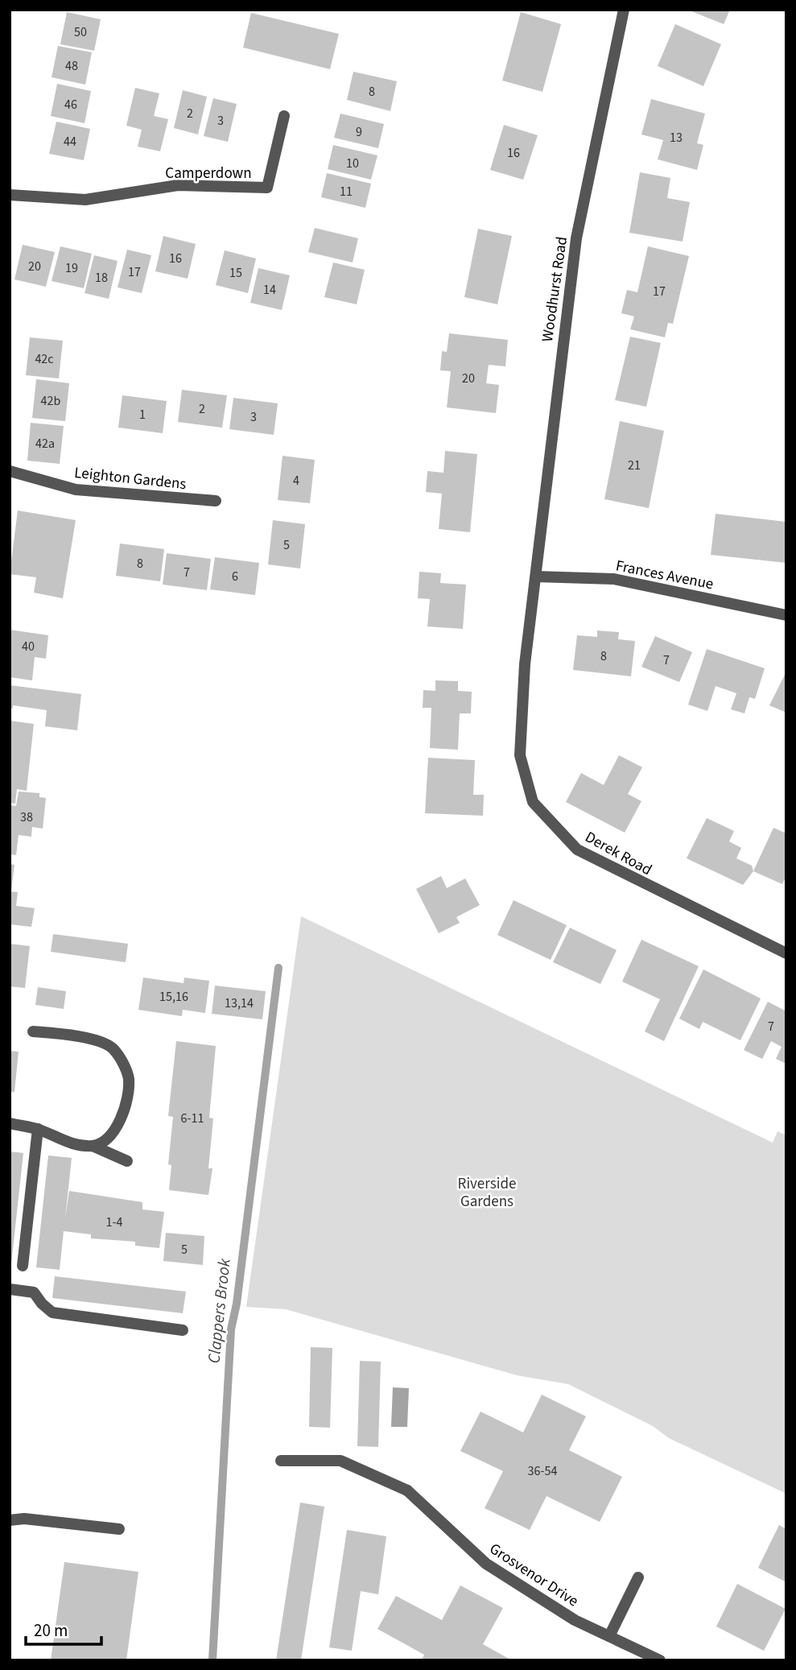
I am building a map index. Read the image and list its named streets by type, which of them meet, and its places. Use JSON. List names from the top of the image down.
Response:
{
  "streets": {
    "street": [
      "Camperdown",
      "Woodhurst Road",
      "Leighton Gardens",
      "Frances Avenue",
      "Derek Road",
      "Grosvenor Drive"
    ]
  },
  "crossings": [
    ["Woodhurst Road", "Frances Avenue"],
    ["Woodhurst Road", "Derek Road"],
    ["Frances Avenue", "Derek Road"]
  ],
  "water": ["Clappers Brook"],
  "parks": ["Riverside Gardens"],
  "house_numbers": [
    "50",
    "48",
    "8",
    "46",
    "2",
    "3",
    "9",
    "13",
    "44",
    "16",
    "10",
    "11",
    "16",
    "20",
    "19",
    "17",
    "15",
    "18",
    "14",
    "17",
    "42c",
    "20",
    "42b",
    "2",
    "1",
    "3",
    "42a",
    "21",
    "4",
    "5",
    "8",
    "7",
    "6",
    "40",
    "8",
    "7",
    "38",
    "15,16",
    "13,14",
    "7",
    "6-11",
    "1-4",
    "5",
    "36-54"
  ],
  "scale_bar": "20 m"
}
